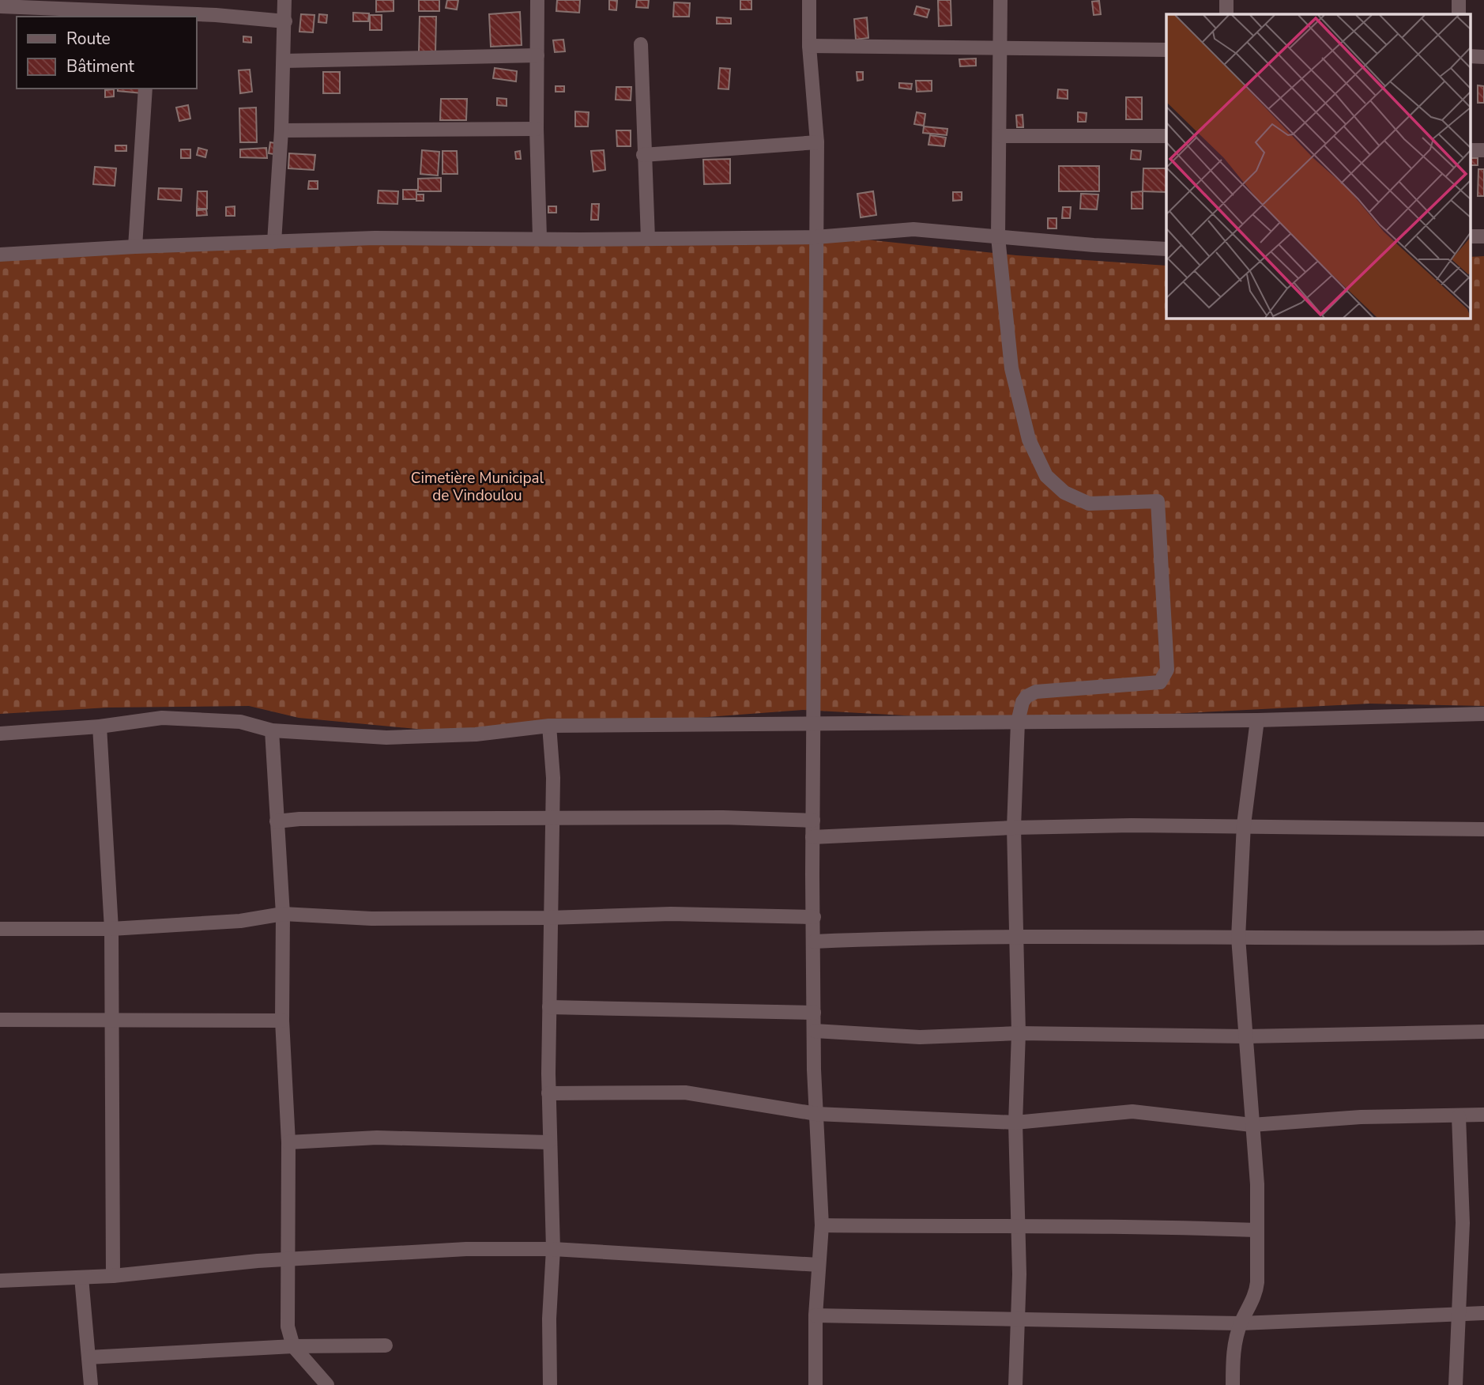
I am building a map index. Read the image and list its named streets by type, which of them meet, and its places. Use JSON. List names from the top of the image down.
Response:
{
  "parks": ["Cimetière Municipal de Vindoulou"],
  "legend": ["Route", "Bâtiment"]
}
